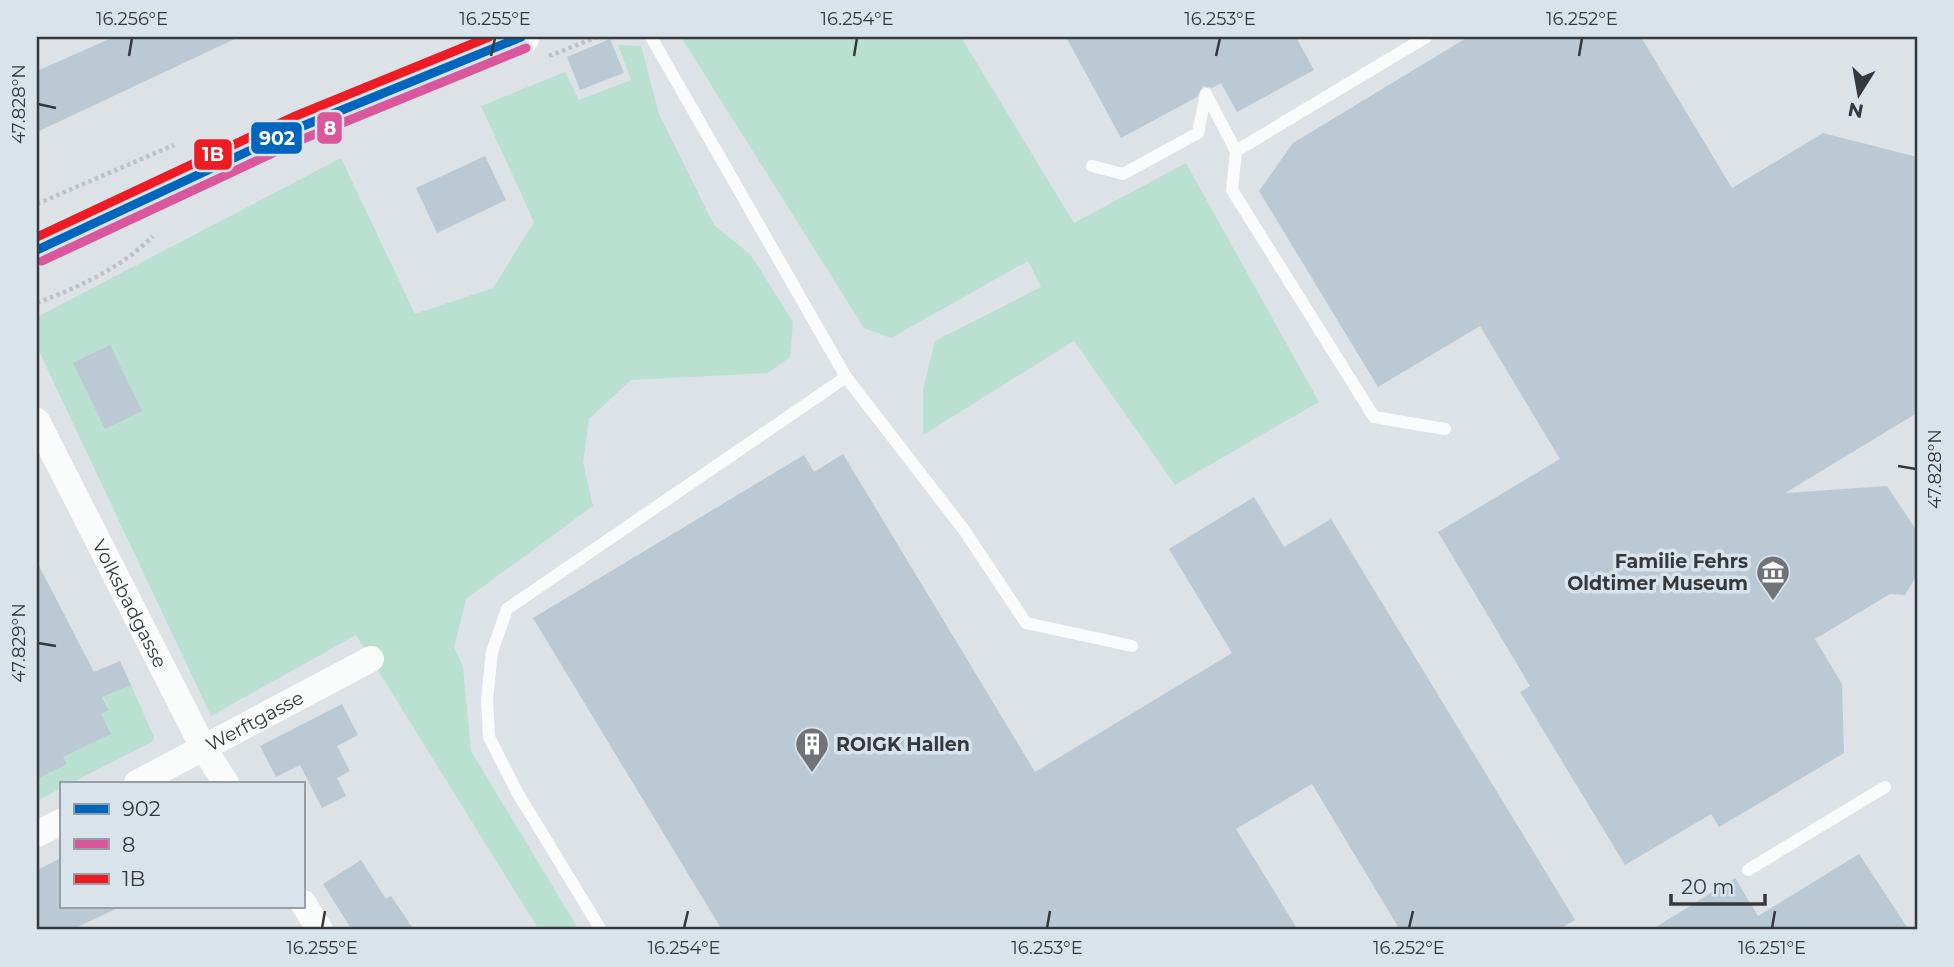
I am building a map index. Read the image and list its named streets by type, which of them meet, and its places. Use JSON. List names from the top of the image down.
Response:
{
  "streets": {
    "street": ["Volksbadgasse", "Werftgasse"]
  },
  "crossings": [
    ["Volksbadgasse", "Werftgasse"]
  ],
  "places": {
    "museum": ["Familie Fehrs Oldtimer Museum"],
    "building": ["ROIGK Hallen"]
  },
  "lines": ["transit line 902", "transit line 1B", "transit line 8"],
  "legend": ["902", "8", "1B"],
  "scale_bar": "20 m",
  "north": "bottom",
  "coordinates": [
    "16.256°E",
    "16.255°E",
    "16.254°E",
    "16.253°E",
    "16.252°E",
    "47.828°N",
    "47.829°N",
    "16.251°E"
  ]
}
